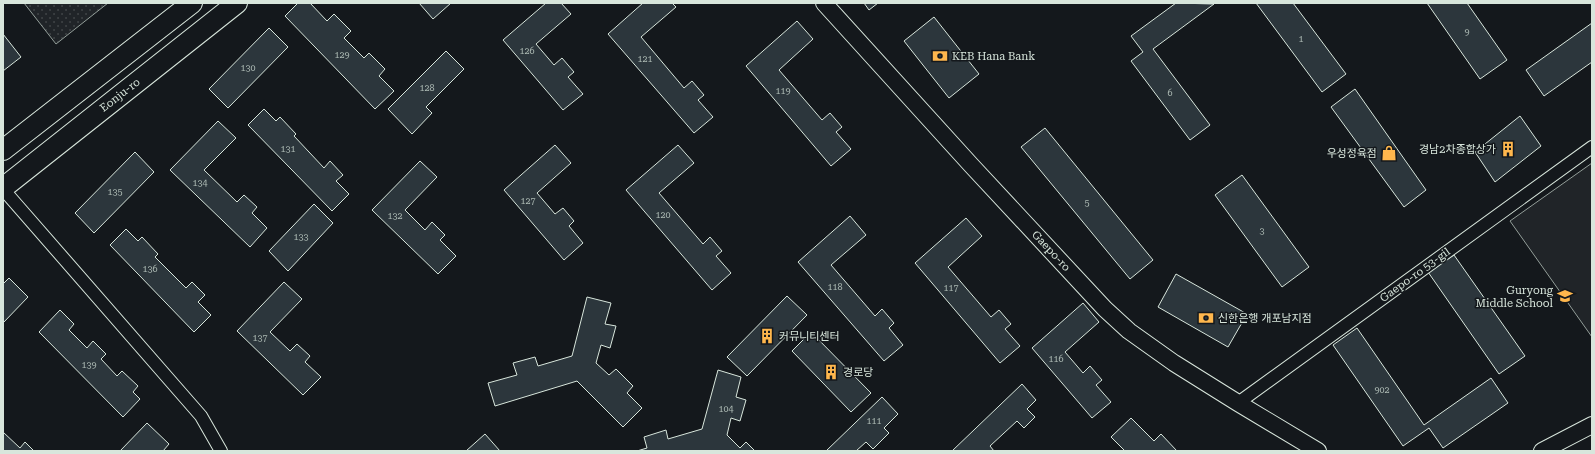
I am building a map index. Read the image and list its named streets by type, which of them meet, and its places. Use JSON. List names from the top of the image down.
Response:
{
  "streets": {
    "main road": ["Eonju-ro"],
    "street": ["Gaepo-ro", "Gaepo-ro 53-gil"]
  },
  "crossings": [
    ["Gaepo-ro", "Gaepo-ro 53-gil"]
  ],
  "places": {
    "bank": ["KEB Hana Bank", "신한은행 개포남지점"],
    "building": ["경남2차종합상가", "커뮤니티센터", "경로당"],
    "shop": ["우성정육점"],
    "school or university": ["Guryong Middle School"]
  },
  "house_numbers": [
    "9",
    "1",
    "126",
    "129",
    "121",
    "130",
    "128",
    "119",
    "6",
    "131",
    "134",
    "135",
    "127",
    "5",
    "120",
    "132",
    "3",
    "133",
    "136",
    "118",
    "117",
    "137",
    "116",
    "139",
    "902",
    "104",
    "111"
  ]
}
